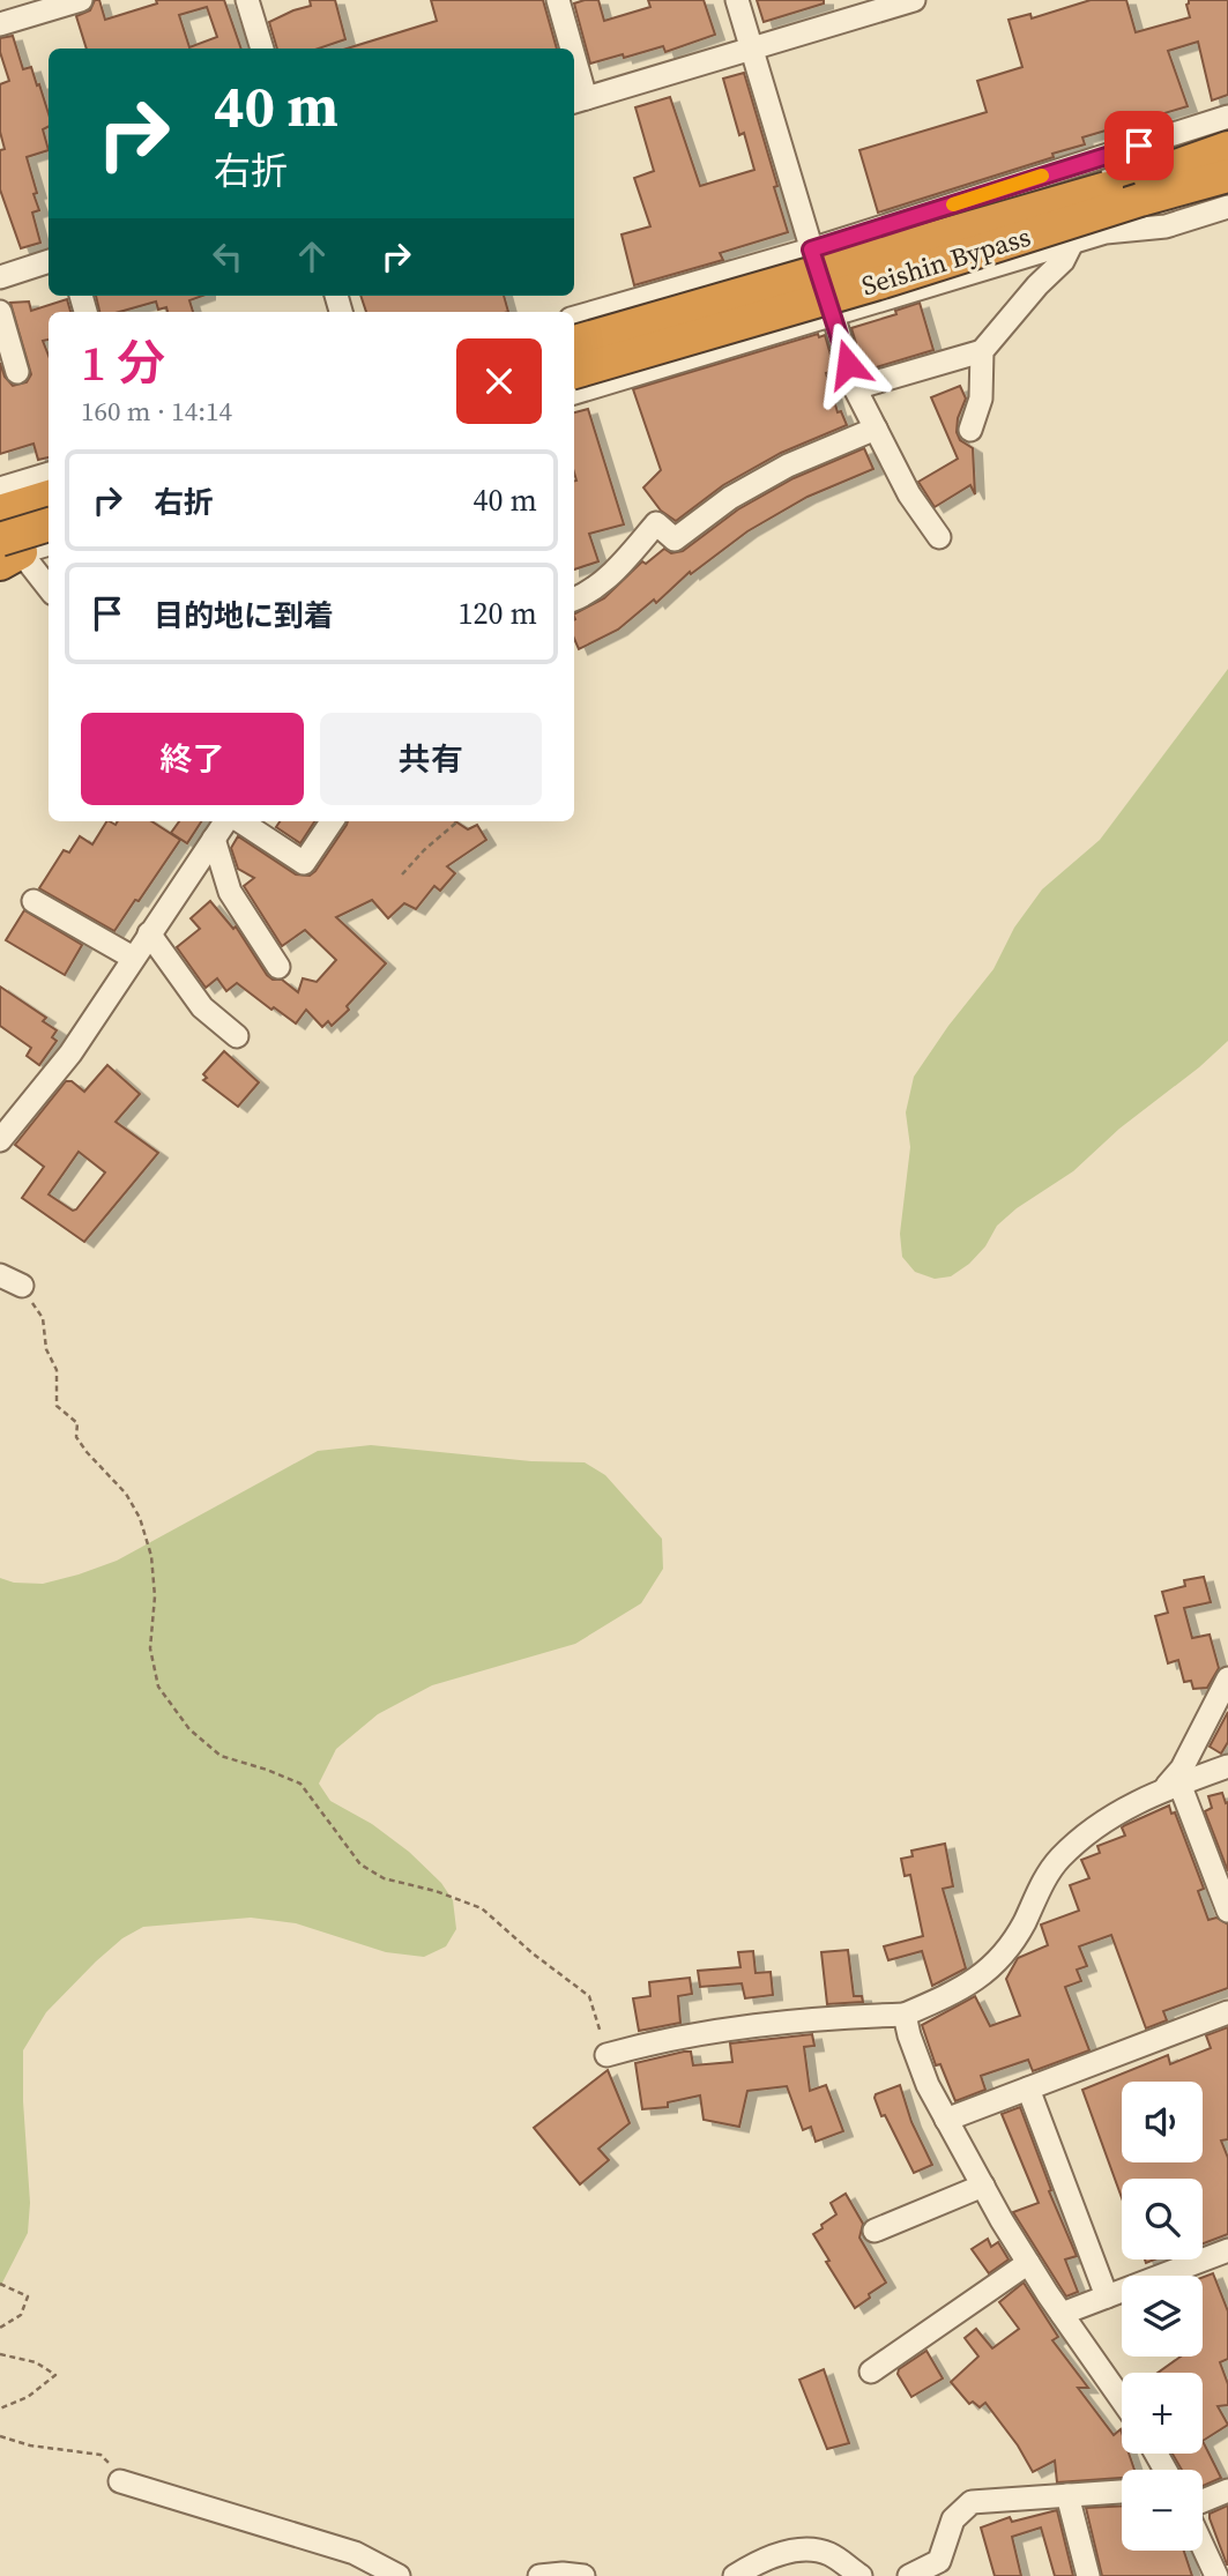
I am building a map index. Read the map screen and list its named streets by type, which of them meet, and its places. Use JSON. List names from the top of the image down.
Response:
{
  "streets": {
    "highway": ["Seishin Bypass"]
  },
  "page": {
    "turn": ["40 m", "右折"],
    "heading": ["1 分", "160 m · 14:14"],
    "list": [
      {
        "name": "右折",
        "value": "40 m"
      },
      {
        "name": "目的地に到着",
        "value": "120 m"
      }
    ],
    "buttons": ["終了", "共有"],
    "map_buttons": ["+", "−"]
  }
}
